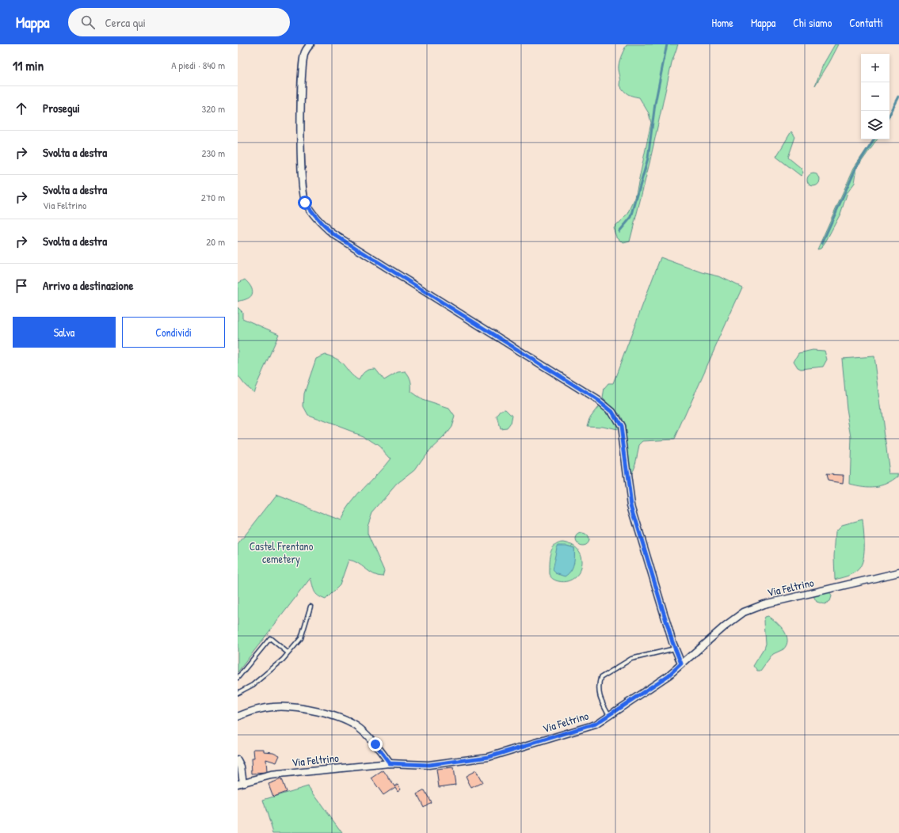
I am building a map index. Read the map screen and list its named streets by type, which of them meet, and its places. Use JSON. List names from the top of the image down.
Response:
{
  "streets": {
    "street": ["Via Feltrino"]
  },
  "parks": ["Castel Frentano cemetery"],
  "page": {
    "header": "Mappa",
    "search": "Cerca qui",
    "nav": [
      "Home",
      "Mappa",
      "Chi siamo",
      "Contatti"
    ],
    "heading": ["11 min", "A piedi · 840 m"],
    "map_buttons": ["+", "−"],
    "list": [
      ["Prosegui", "320 m"],
      ["Svolta a destra", "230 m"],
      ["Svolta a destra", "Via Feltrino", "270 m"],
      ["Svolta a destra", "20 m"],
      "Arrivo a destinazione"
    ],
    "buttons": ["Salva", "Condividi"]
  }
}
